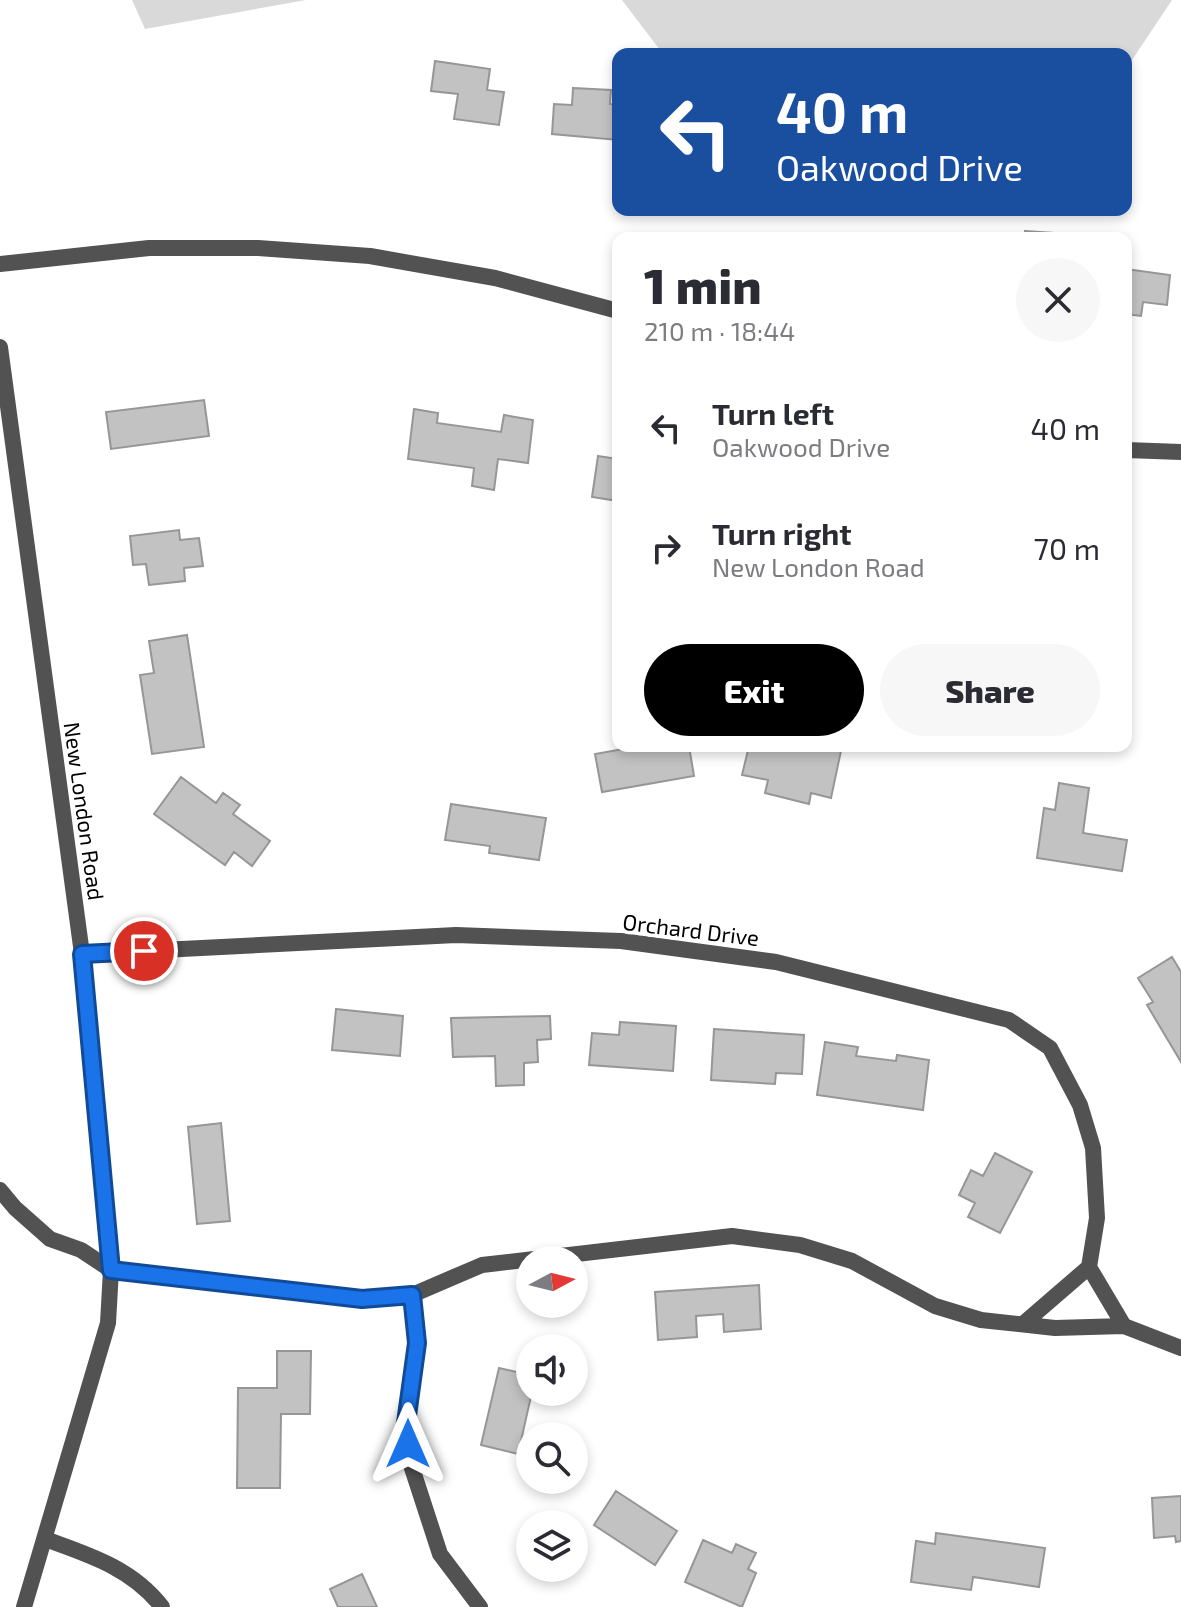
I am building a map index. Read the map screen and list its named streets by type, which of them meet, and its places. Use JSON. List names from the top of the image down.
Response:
{
  "streets": {
    "street": ["New London Road", "Orchard Drive"]
  },
  "crossings": [
    ["New London Road", "Orchard Drive"]
  ],
  "north": "right",
  "page": {
    "turn": ["40 m", "Oakwood Drive"],
    "heading": ["1 min", "210 m · 18:44"],
    "list": [
      {
        "name": "Turn left",
        "note": "Oakwood Drive",
        "value": "40 m"
      },
      {
        "name": "Turn right",
        "note": "New London Road",
        "value": "70 m"
      }
    ],
    "buttons": ["Exit", "Share"]
  }
}
